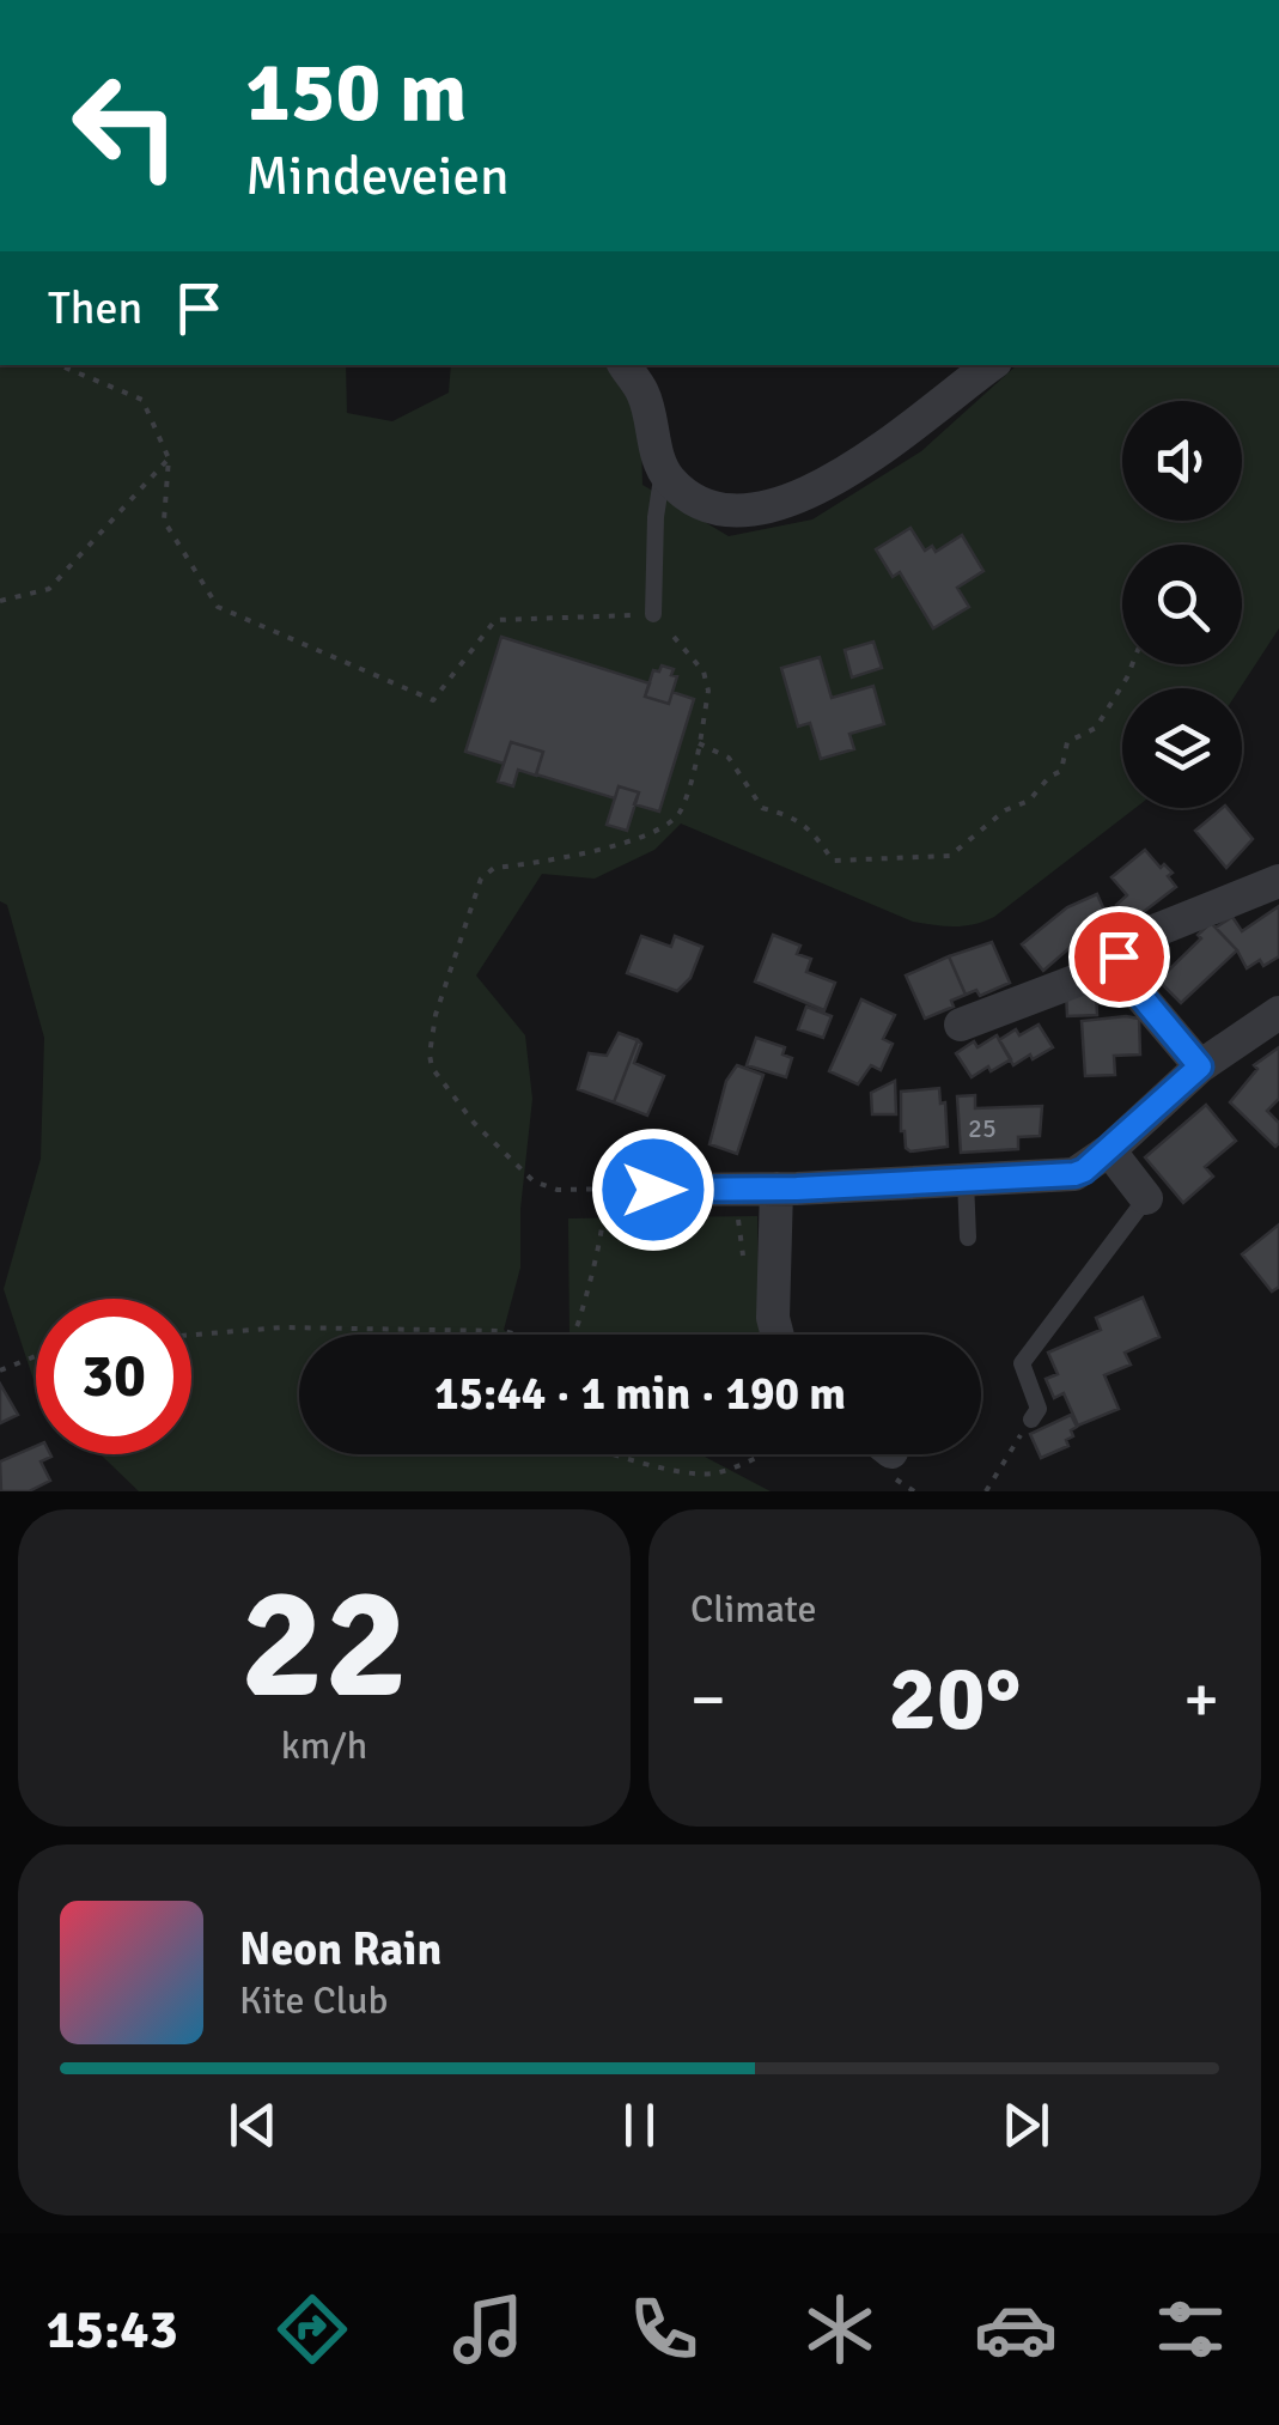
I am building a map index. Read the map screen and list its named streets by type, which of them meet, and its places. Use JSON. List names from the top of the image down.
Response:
{
  "house_numbers": ["25"],
  "page": {
    "turn": ["150 m", "Mindeveien"],
    "then": "Then",
    "limit": "30",
    "trip": "15:44 · 1 min · 190 m",
    "tile": [
      ["22", "km/h"],
      "Climate"
    ],
    "heat": ["−", "20°", "+"],
    "song": ["Neon Rain", "Kite Club"],
    "tabs": "15:43"
  }
}
